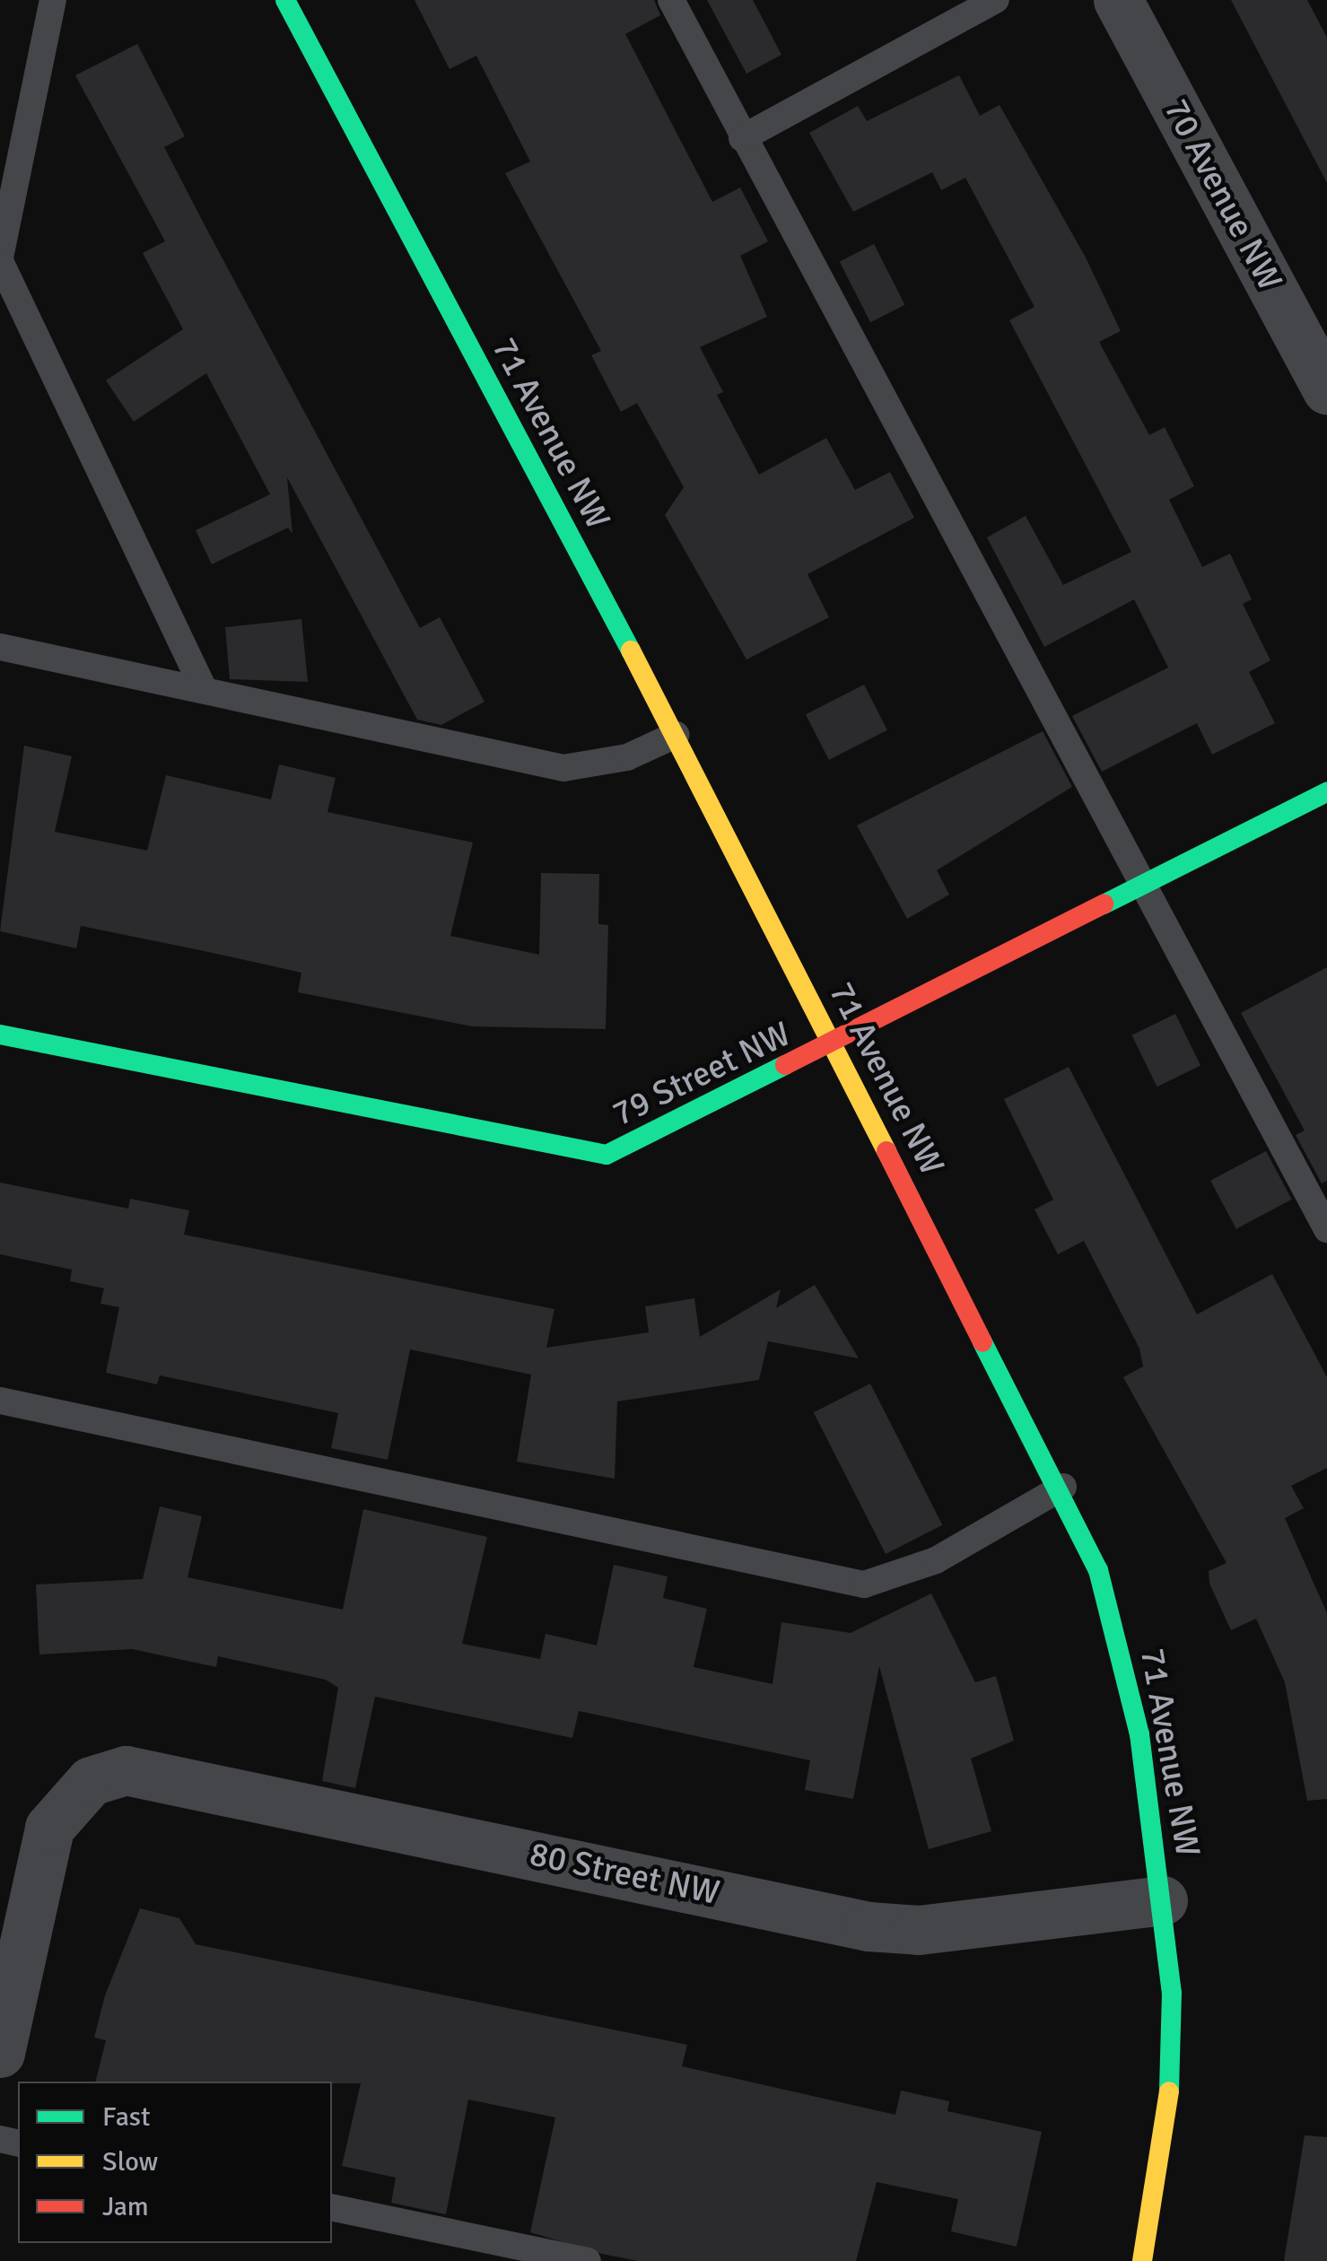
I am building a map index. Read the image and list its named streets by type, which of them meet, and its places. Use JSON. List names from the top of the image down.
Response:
{
  "streets": {
    "street": [
      "70 Avenue NW",
      "71 Avenue NW",
      "79 Street NW",
      "80 Street NW"
    ]
  },
  "crossings": [
    ["71 Avenue NW", "79 Street NW"],
    ["71 Avenue NW", "80 Street NW"]
  ],
  "legend": ["Fast", "Slow", "Jam"]
}
